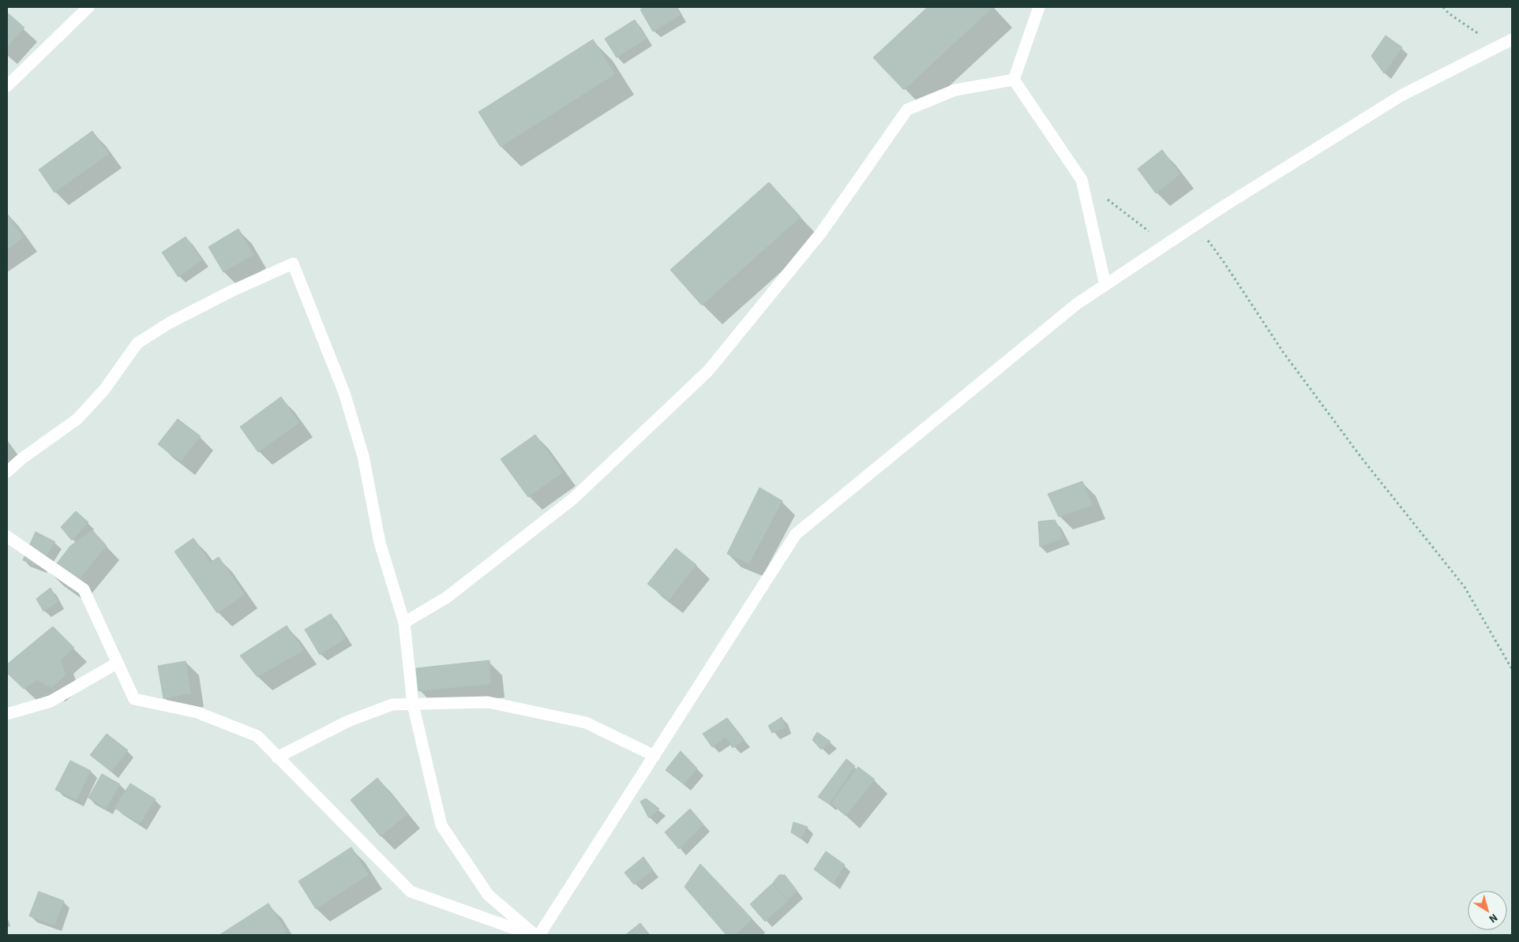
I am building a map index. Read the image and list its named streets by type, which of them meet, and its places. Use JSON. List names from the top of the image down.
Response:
{
  "north": "bottom right"
}
